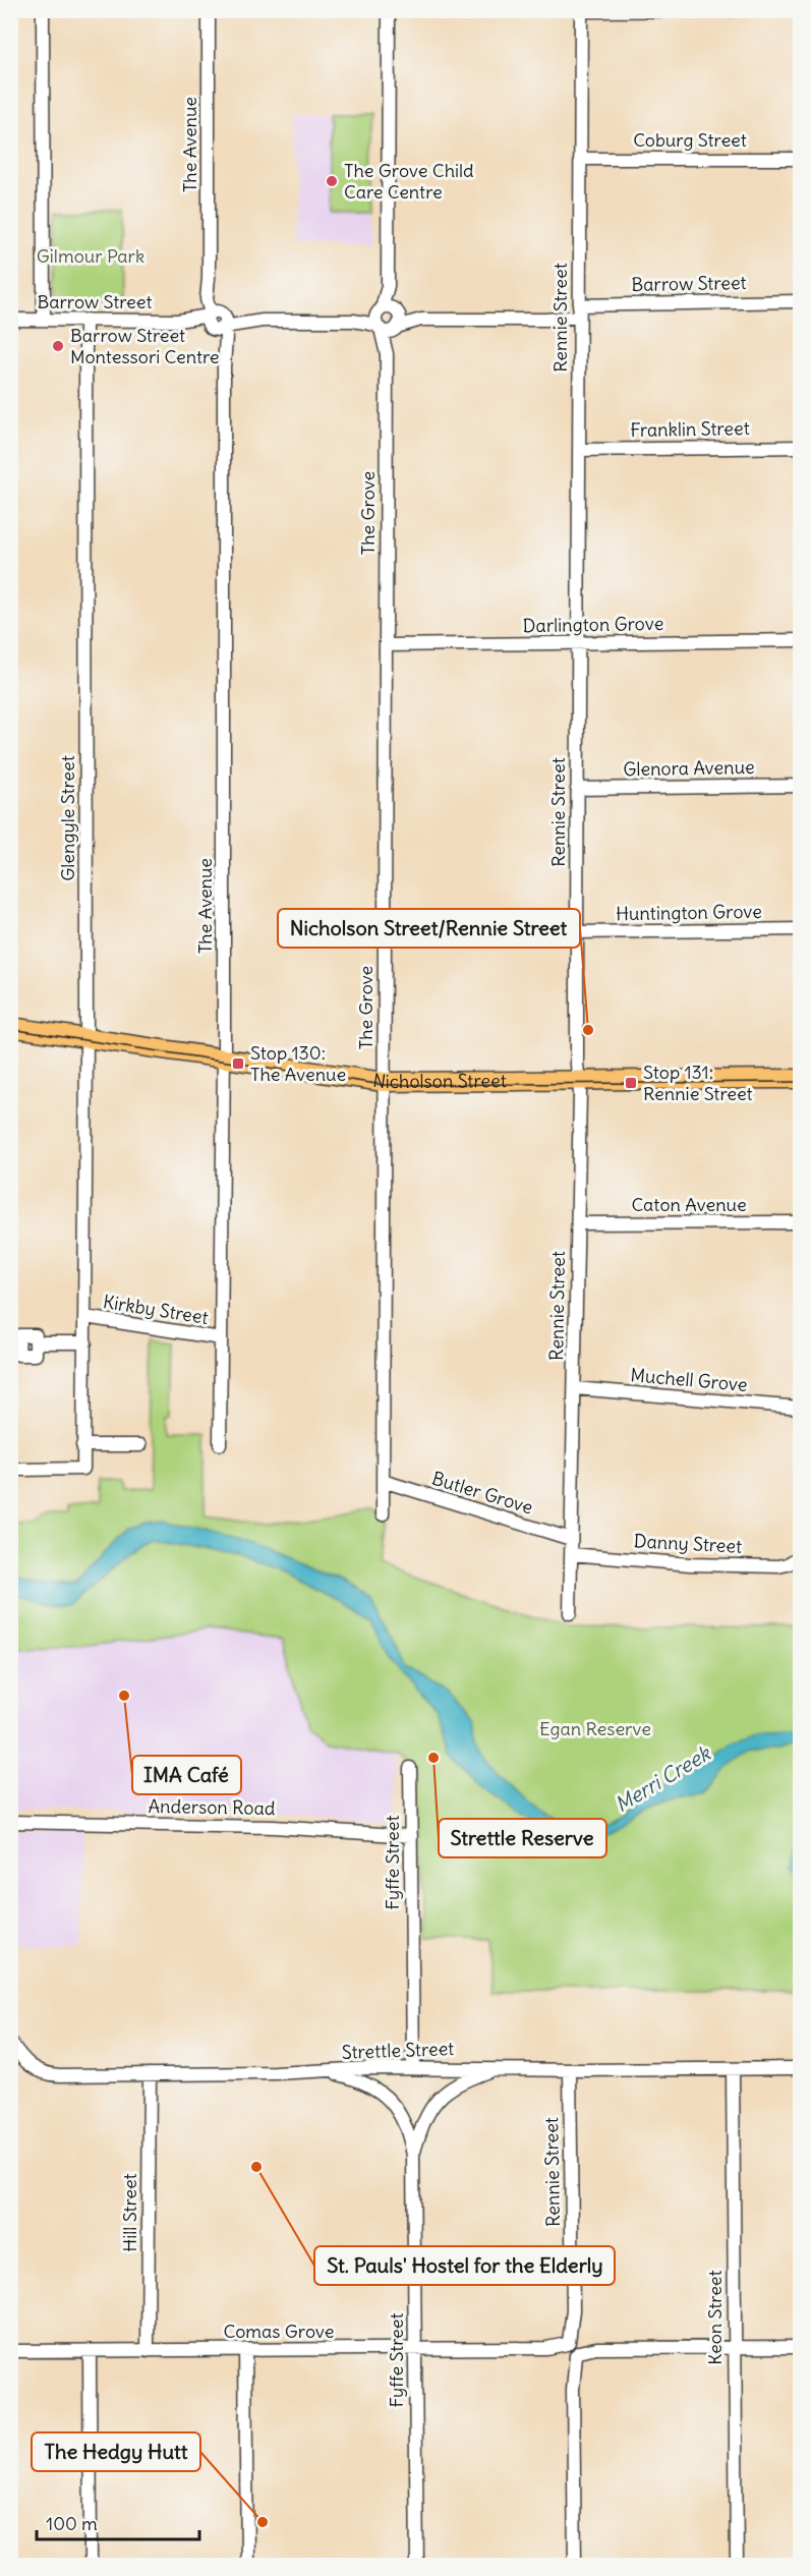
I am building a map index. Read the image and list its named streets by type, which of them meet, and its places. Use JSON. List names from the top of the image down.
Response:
{
  "streets": {
    "main road": ["Nicholson Street"],
    "street": [
      "Coburg Street",
      "The Avenue",
      "Barrow Street",
      "Rennie Street",
      "Franklin Street",
      "The Grove",
      "Darlington Grove",
      "Glenora Avenue",
      "Glengyle Street",
      "Huntington Grove",
      "Caton Avenue",
      "Kirkby Street",
      "Muchell Grove",
      "Butler Grove",
      "Danny Street",
      "Anderson Road",
      "Fyffe Street",
      "Strettle Street",
      "Hill Street",
      "Keon Street",
      "Comas Grove"
    ]
  },
  "crossings": [
    ["Coburg Street", "Rennie Street"],
    ["The Avenue", "Barrow Street"],
    ["The Avenue", "Nicholson Street"],
    ["The Avenue", "Kirkby Street"],
    ["Barrow Street", "Rennie Street"],
    ["Barrow Street", "The Grove"],
    ["Barrow Street", "Glengyle Street"],
    ["Rennie Street", "Franklin Street"],
    ["Rennie Street", "Darlington Grove"],
    ["Rennie Street", "Glenora Avenue"],
    ["Rennie Street", "Huntington Grove"],
    ["Rennie Street", "Nicholson Street"],
    ["Rennie Street", "Caton Avenue"],
    ["Rennie Street", "Muchell Grove"],
    ["Rennie Street", "Butler Grove"],
    ["Rennie Street", "Danny Street"],
    ["Rennie Street", "Strettle Street"],
    ["Rennie Street", "Comas Grove"],
    ["The Grove", "Darlington Grove"],
    ["The Grove", "Nicholson Street"],
    ["The Grove", "Butler Grove"],
    ["Glengyle Street", "Nicholson Street"],
    ["Glengyle Street", "Kirkby Street"],
    ["Anderson Road", "Fyffe Street"],
    ["Fyffe Street", "Strettle Street"],
    ["Fyffe Street", "Comas Grove"],
    ["Strettle Street", "Hill Street"],
    ["Strettle Street", "Keon Street"],
    ["Hill Street", "Comas Grove"],
    ["Keon Street", "Comas Grove"]
  ],
  "water": ["Merri Creek"],
  "parks": ["Gilmour Park", "Egan Reserve"],
  "places": {
    "other": [
      "The Grove Child Care Centre",
      "Barrow Street Montessori Centre",
      "Nicholson Street/Rennie Street",
      "IMA Café",
      "Strettle Reserve",
      "St. Pauls' Hostel for the Elderly",
      "The Hedgy Hutt"
    ],
    "transit": ["Stop 130: The Avenue", "Stop 131: Rennie Street"]
  },
  "scale_bar": "100 m"
}
